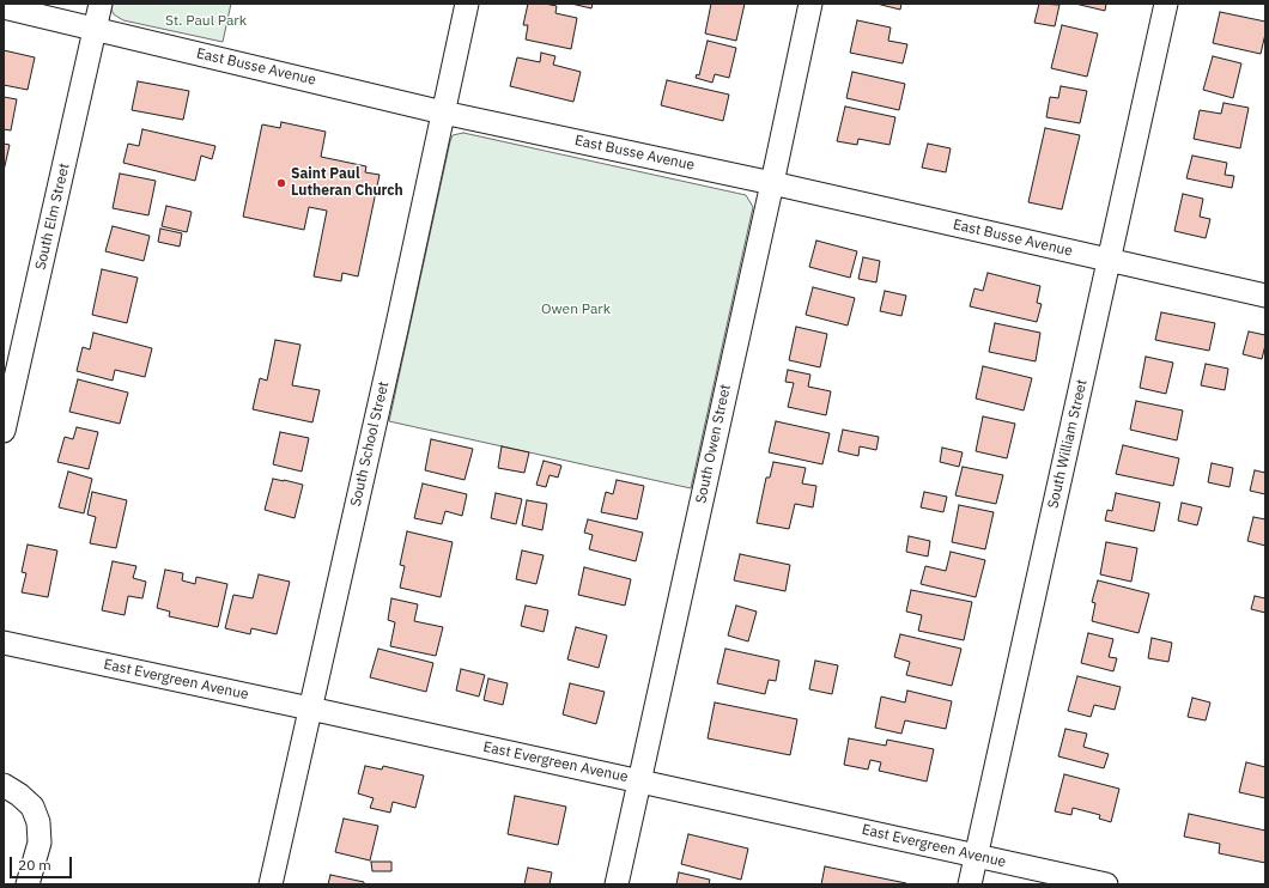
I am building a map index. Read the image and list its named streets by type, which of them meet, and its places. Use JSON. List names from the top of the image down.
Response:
{
  "streets": {
    "street": [
      "East Busse Avenue",
      "South Elm Street",
      "South School Street",
      "South Owen Street",
      "South William Street",
      "East Evergreen Avenue"
    ]
  },
  "crossings": [
    ["East Busse Avenue", "South Elm Street"],
    ["East Busse Avenue", "South School Street"],
    ["East Busse Avenue", "South Owen Street"],
    ["East Busse Avenue", "South William Street"],
    ["South School Street", "East Evergreen Avenue"],
    ["South Owen Street", "East Evergreen Avenue"],
    ["South William Street", "East Evergreen Avenue"]
  ],
  "parks": ["St. Paul Park", "Owen Park"],
  "places": ["Saint Paul Lutheran Church"],
  "scale_bar": "20 m"
}
